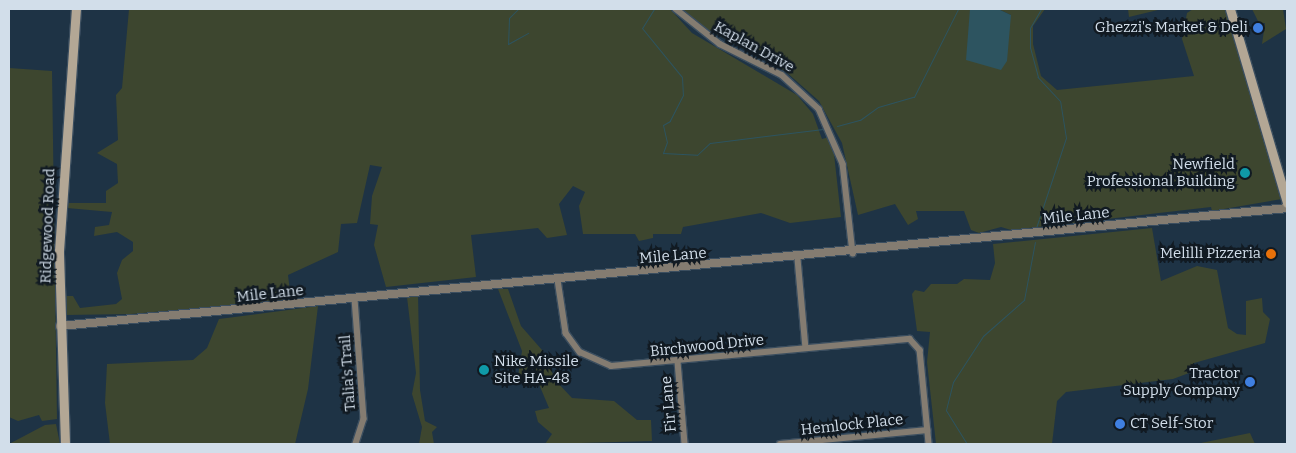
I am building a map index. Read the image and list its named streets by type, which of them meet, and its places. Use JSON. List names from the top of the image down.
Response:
{
  "streets": {
    "main road": ["Ridgewood Road"],
    "street": [
      "Kaplan Drive",
      "Mile Lane",
      "Birchwood Drive",
      "Talia's Trail",
      "Fir Lane",
      "Hemlock Place"
    ]
  },
  "crossings": [
    ["Kaplan Drive", "Mile Lane"],
    ["Mile Lane", "Ridgewood Road"],
    ["Mile Lane", "Birchwood Drive"],
    ["Mile Lane", "Talia's Trail"],
    ["Birchwood Drive", "Fir Lane"],
    ["Birchwood Drive", "Hemlock Place"]
  ],
  "places": [
    "Ghezzi's Market & Deli",
    "Newfield Professional Building",
    "Melilli Pizzeria",
    "Nike Missile Site HA-48",
    "Tractor Supply Company",
    "CT Self-Stor"
  ]
}
